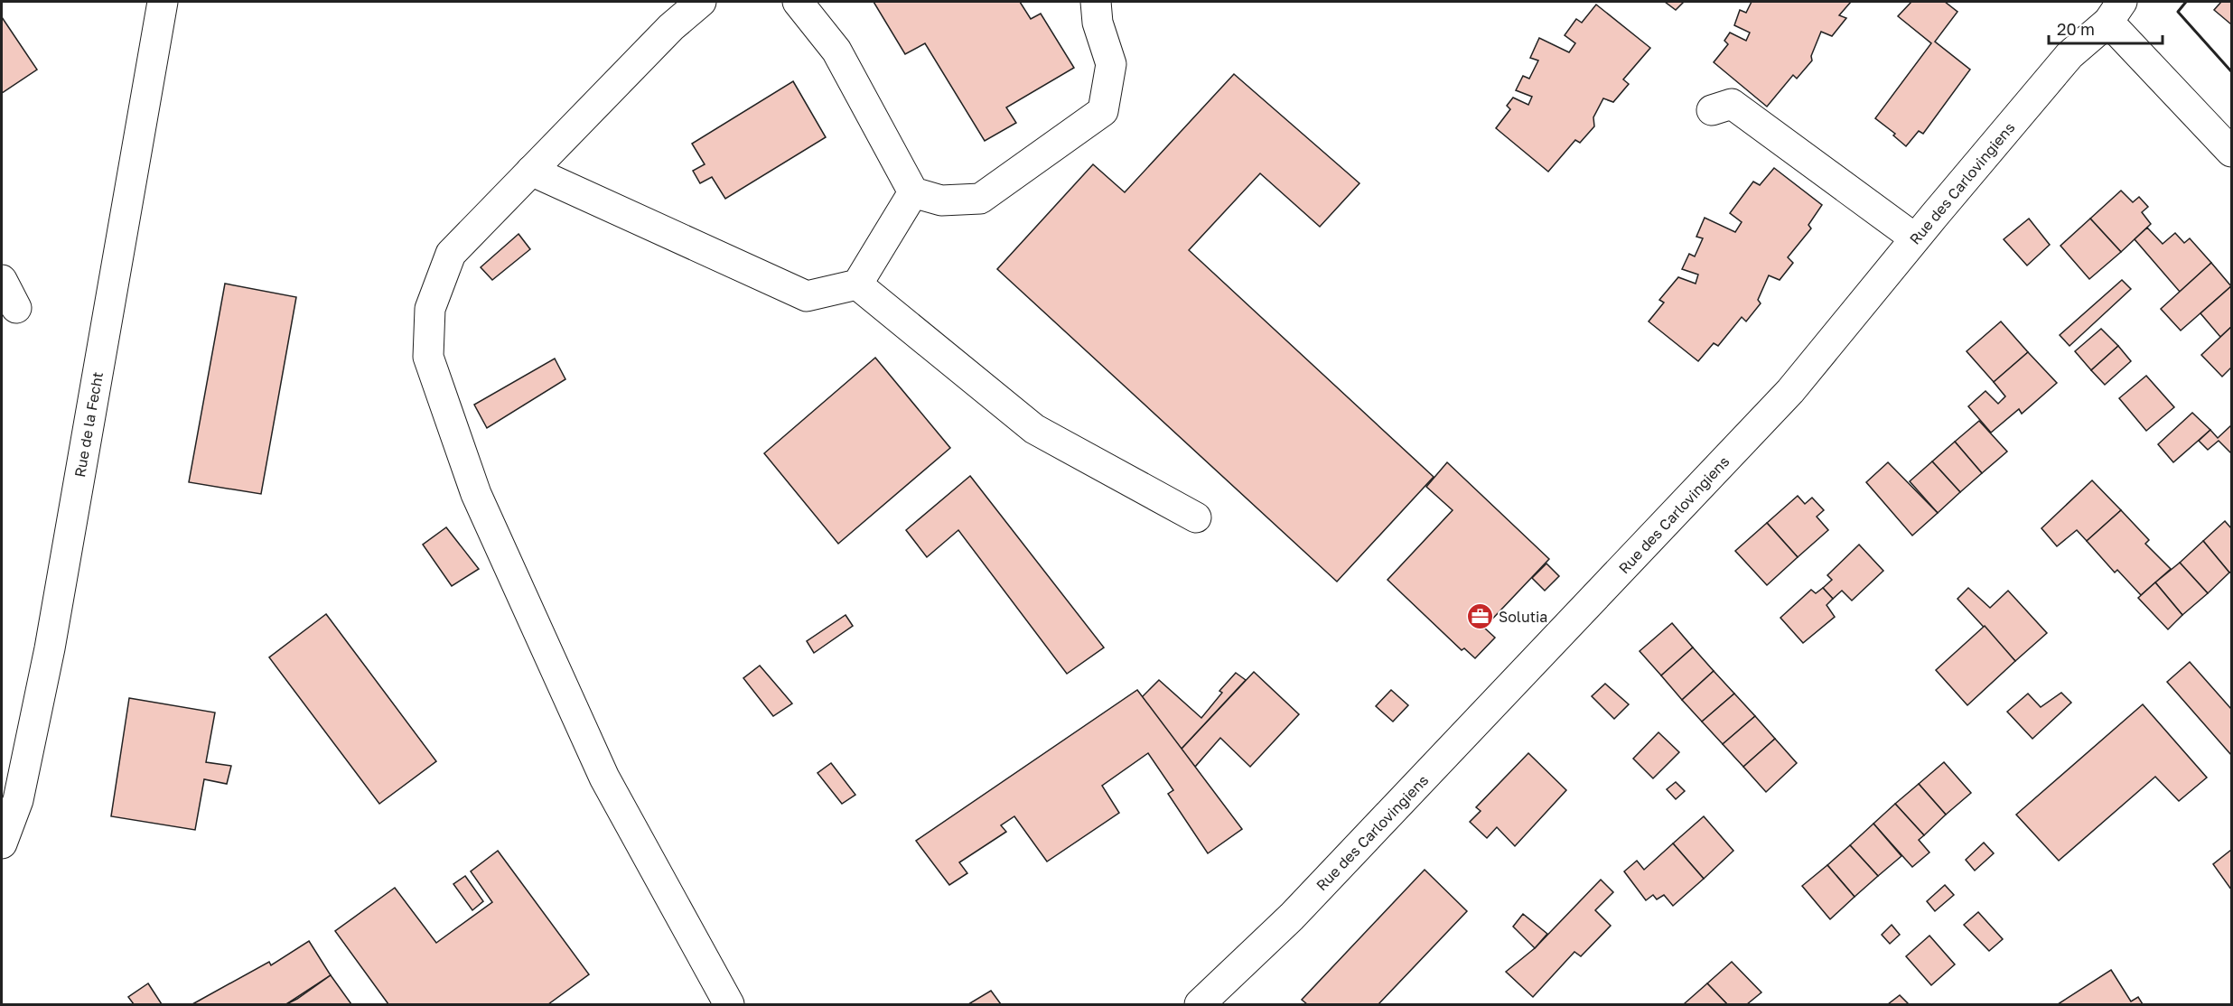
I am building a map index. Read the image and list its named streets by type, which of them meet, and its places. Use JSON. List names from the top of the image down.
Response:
{
  "streets": {
    "street": ["Rue des Carlovingiens", "Rue de la Fecht"]
  },
  "places": {
    "office": ["Solutia"]
  },
  "scale_bar": "20 m"
}
